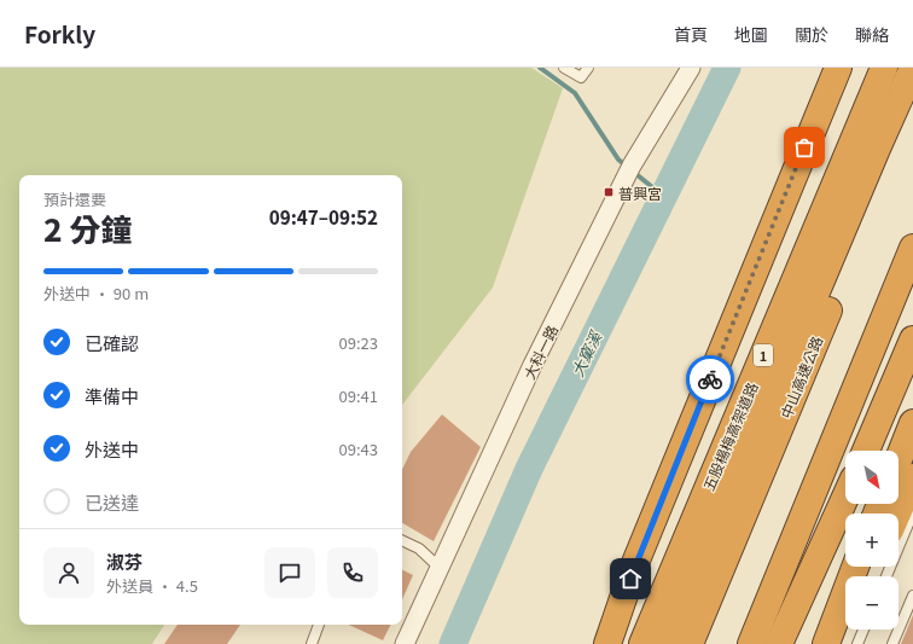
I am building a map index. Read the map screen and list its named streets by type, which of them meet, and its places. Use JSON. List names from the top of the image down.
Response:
{
  "streets": {
    "highway": ["1", "中山高速公路", "五股楊梅高架道路"],
    "street": ["大科一路"]
  },
  "water": ["大窠溪"],
  "places": {
    "transit": ["普興宮"]
  },
  "north": "bottom right",
  "page": {
    "header": "Forkly",
    "nav": [
      "首頁",
      "地圖",
      "關於",
      "聯絡"
    ],
    "heading": ["2 分鐘", "預計還要", "09:47–09:52"],
    "panel": ["淑芬", "外送員 · 4.5"],
    "bar": "外送中 · 90 m",
    "list": [
      ["已確認", "09:23"],
      ["準備中", "09:41"],
      ["外送中", "09:43"],
      "已送達"
    ],
    "map_buttons": ["+", "−"]
  }
}
